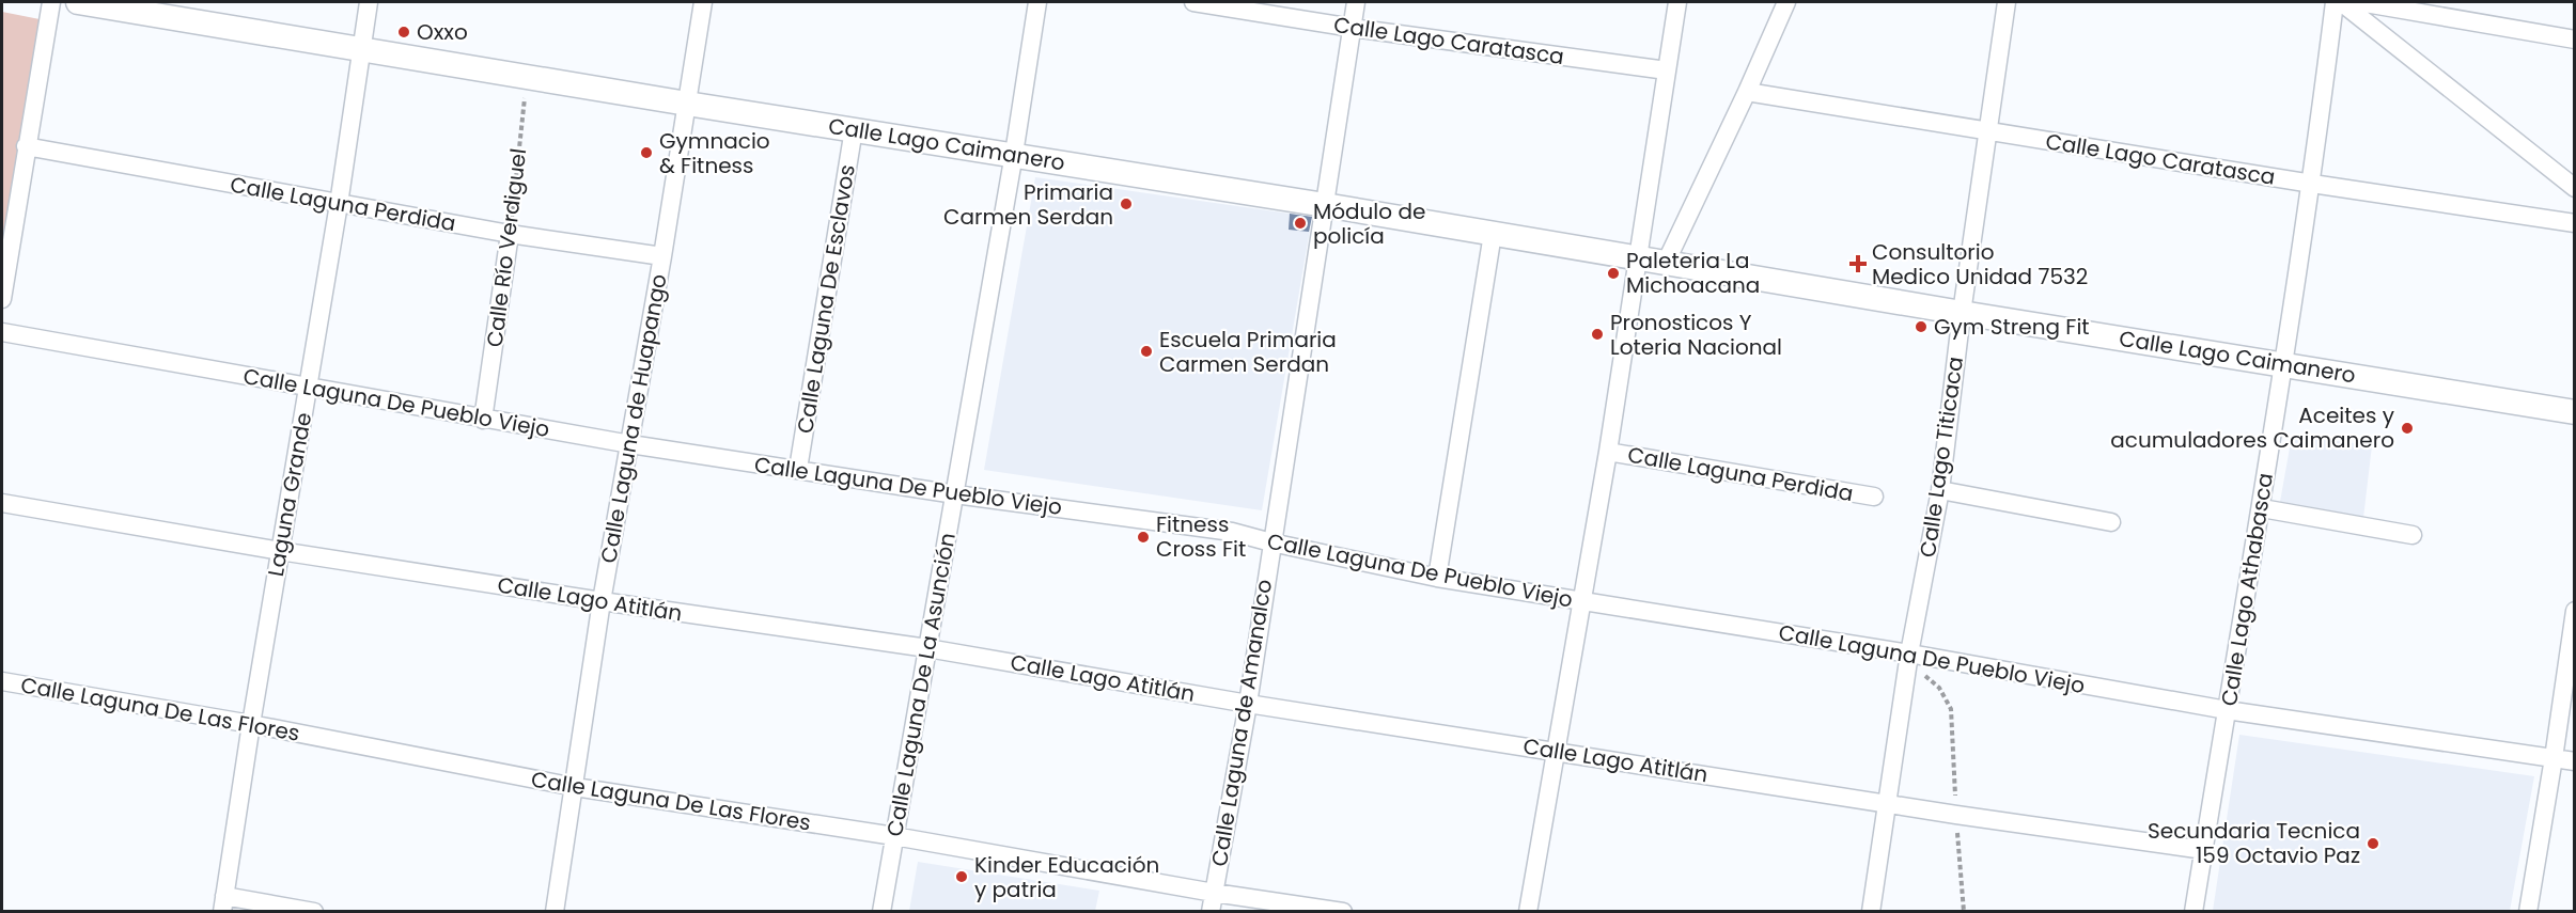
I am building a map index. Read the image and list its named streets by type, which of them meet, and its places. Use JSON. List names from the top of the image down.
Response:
{
  "streets": {
    "street": [
      "Calle Lago Caratasca",
      "Calle Lago Caimanero",
      "Calle Laguna Perdida",
      "Calle Río Verdiguel",
      "Calle Laguna De Esclavos",
      "Calle Laguna De Pueblo Viejo",
      "Calle Laguna de Huapango",
      "Calle Lago Titicaca",
      "Laguna Grande",
      "Calle Lago Athabasca",
      "Calle Lago Atitlán",
      "Calle Laguna De La Asunción",
      "Calle Laguna De Las Flores",
      "Calle Laguna de Amanalco"
    ]
  },
  "crossings": [
    ["Calle Lago Caratasca", "Calle Lago Titicaca"],
    ["Calle Lago Caratasca", "Calle Lago Athabasca"],
    ["Calle Lago Caratasca", "Calle Laguna de Amanalco"],
    ["Calle Lago Caimanero", "Calle Río Verdiguel"],
    ["Calle Lago Caimanero", "Calle Laguna De Esclavos"],
    ["Calle Lago Caimanero", "Calle Laguna de Huapango"],
    ["Calle Lago Caimanero", "Calle Lago Titicaca"],
    ["Calle Lago Caimanero", "Laguna Grande"],
    ["Calle Lago Caimanero", "Calle Lago Athabasca"],
    ["Calle Lago Caimanero", "Calle Laguna De La Asunción"],
    ["Calle Lago Caimanero", "Calle Laguna de Amanalco"],
    ["Calle Laguna Perdida", "Calle Río Verdiguel"],
    ["Calle Laguna Perdida", "Calle Laguna de Huapango"],
    ["Calle Laguna Perdida", "Laguna Grande"],
    ["Calle Río Verdiguel", "Calle Laguna De Pueblo Viejo"],
    ["Calle Laguna De Esclavos", "Calle Laguna De Pueblo Viejo"],
    ["Calle Laguna De Pueblo Viejo", "Calle Laguna de Huapango"],
    ["Calle Laguna De Pueblo Viejo", "Calle Lago Titicaca"],
    ["Calle Laguna De Pueblo Viejo", "Laguna Grande"],
    ["Calle Laguna De Pueblo Viejo", "Calle Lago Athabasca"],
    ["Calle Laguna De Pueblo Viejo", "Calle Laguna De La Asunción"],
    ["Calle Laguna De Pueblo Viejo", "Calle Laguna de Amanalco"],
    ["Calle Laguna de Huapango", "Calle Lago Atitlán"],
    ["Calle Laguna de Huapango", "Calle Laguna De Las Flores"],
    ["Calle Lago Titicaca", "Calle Lago Atitlán"],
    ["Laguna Grande", "Calle Lago Atitlán"],
    ["Laguna Grande", "Calle Laguna De Las Flores"],
    ["Calle Lago Athabasca", "Calle Lago Atitlán"],
    ["Calle Lago Atitlán", "Calle Laguna De La Asunción"],
    ["Calle Lago Atitlán", "Calle Laguna de Amanalco"],
    ["Calle Laguna De La Asunción", "Calle Laguna De Las Flores"],
    ["Calle Laguna De Las Flores", "Calle Laguna de Amanalco"]
  ],
  "places": {
    "other": [
      "Oxxo",
      "Gymnacio & Fitness",
      "Primaria Carmen Serdan",
      "Módulo de policía",
      "Paleteria La Michoacana",
      "Gym Streng Fit",
      "Pronosticos Y Loteria Nacional",
      "Escuela Primaria Carmen Serdan",
      "Aceites y acumuladores Caimanero",
      "Fitness Cross Fit",
      "Secundaria Tecnica 159 Octavio Paz",
      "Kinder Educación y patria"
    ],
    "health": ["Consultorio Medico Unidad 7532"]
  }
}
